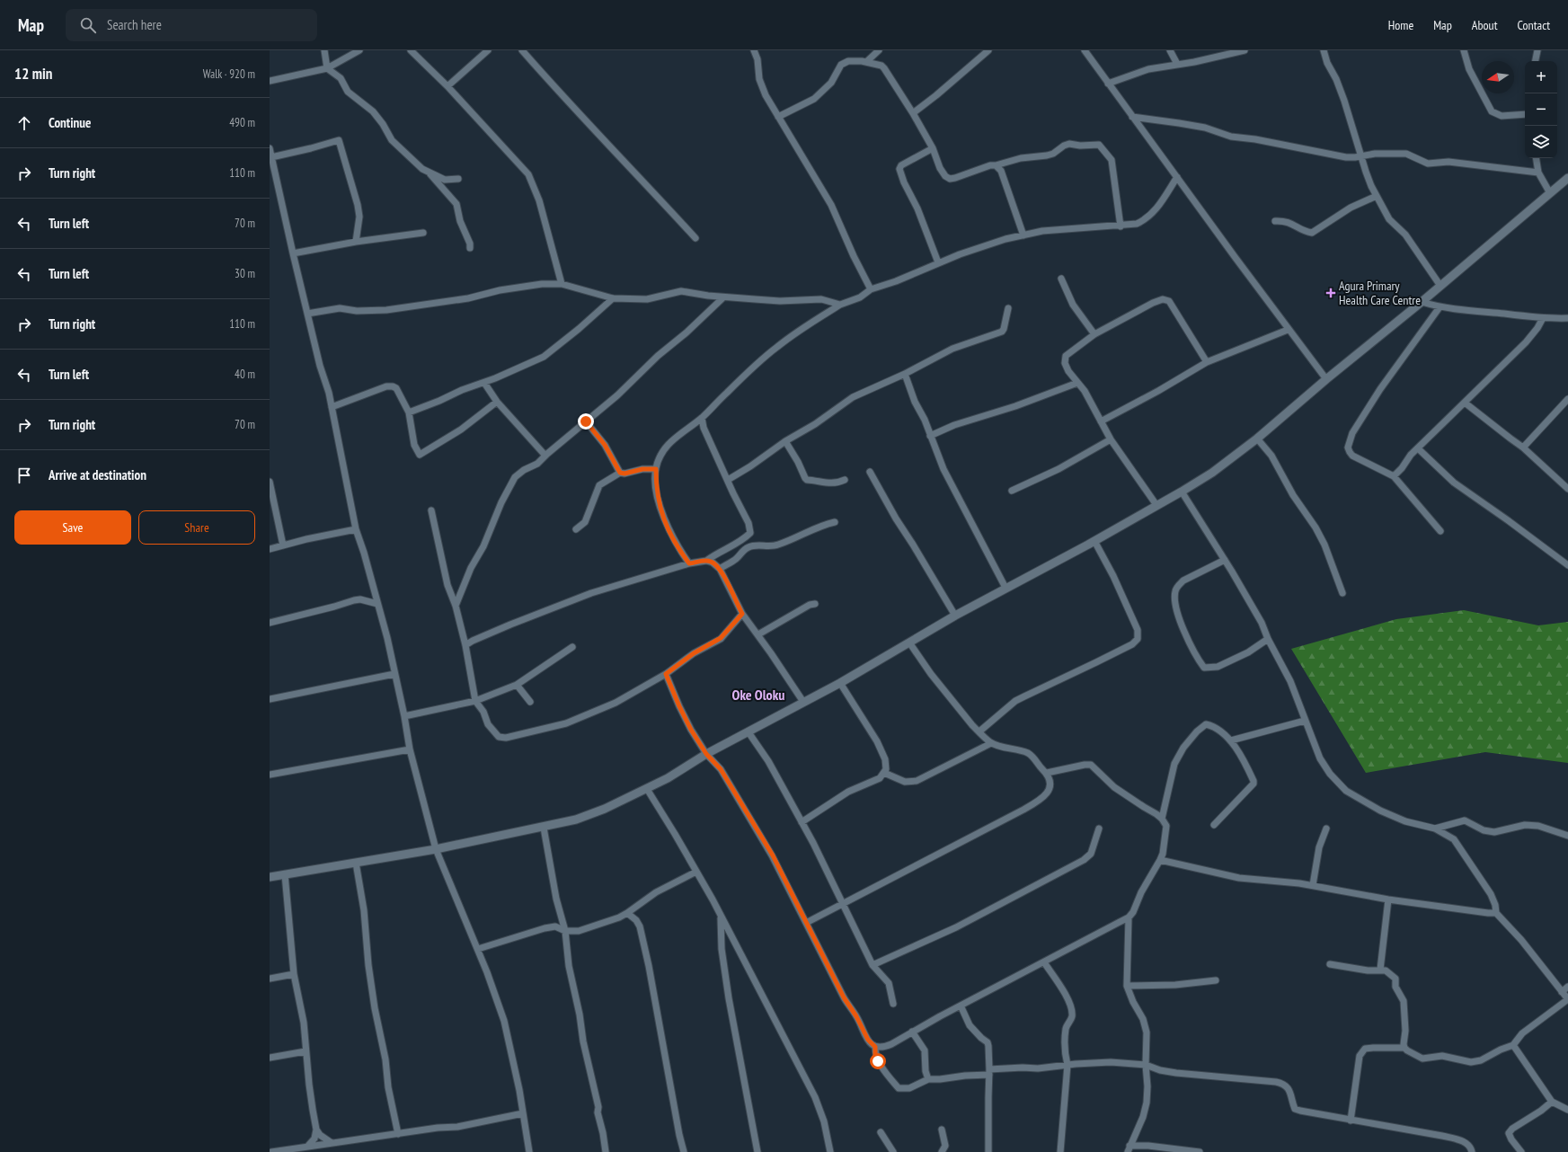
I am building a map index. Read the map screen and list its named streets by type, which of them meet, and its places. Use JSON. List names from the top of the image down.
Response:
{
  "districts": ["Oke Oloku"],
  "places": {
    "health": ["Agura Primary Health Care Centre"]
  },
  "north": "left",
  "page": {
    "header": "Map",
    "search": "Search here",
    "nav": [
      "Home",
      "Map",
      "About",
      "Contact"
    ],
    "heading": ["12 min", "Walk · 920 m"],
    "map_buttons": ["+", "−"],
    "list": [
      ["Continue", "490 m"],
      ["Turn right", "110 m"],
      ["Turn left", "70 m"],
      ["Turn left", "30 m"],
      ["Turn right", "110 m"],
      ["Turn left", "40 m"],
      ["Turn right", "70 m"],
      "Arrive at destination"
    ],
    "buttons": ["Save", "Share"]
  }
}
